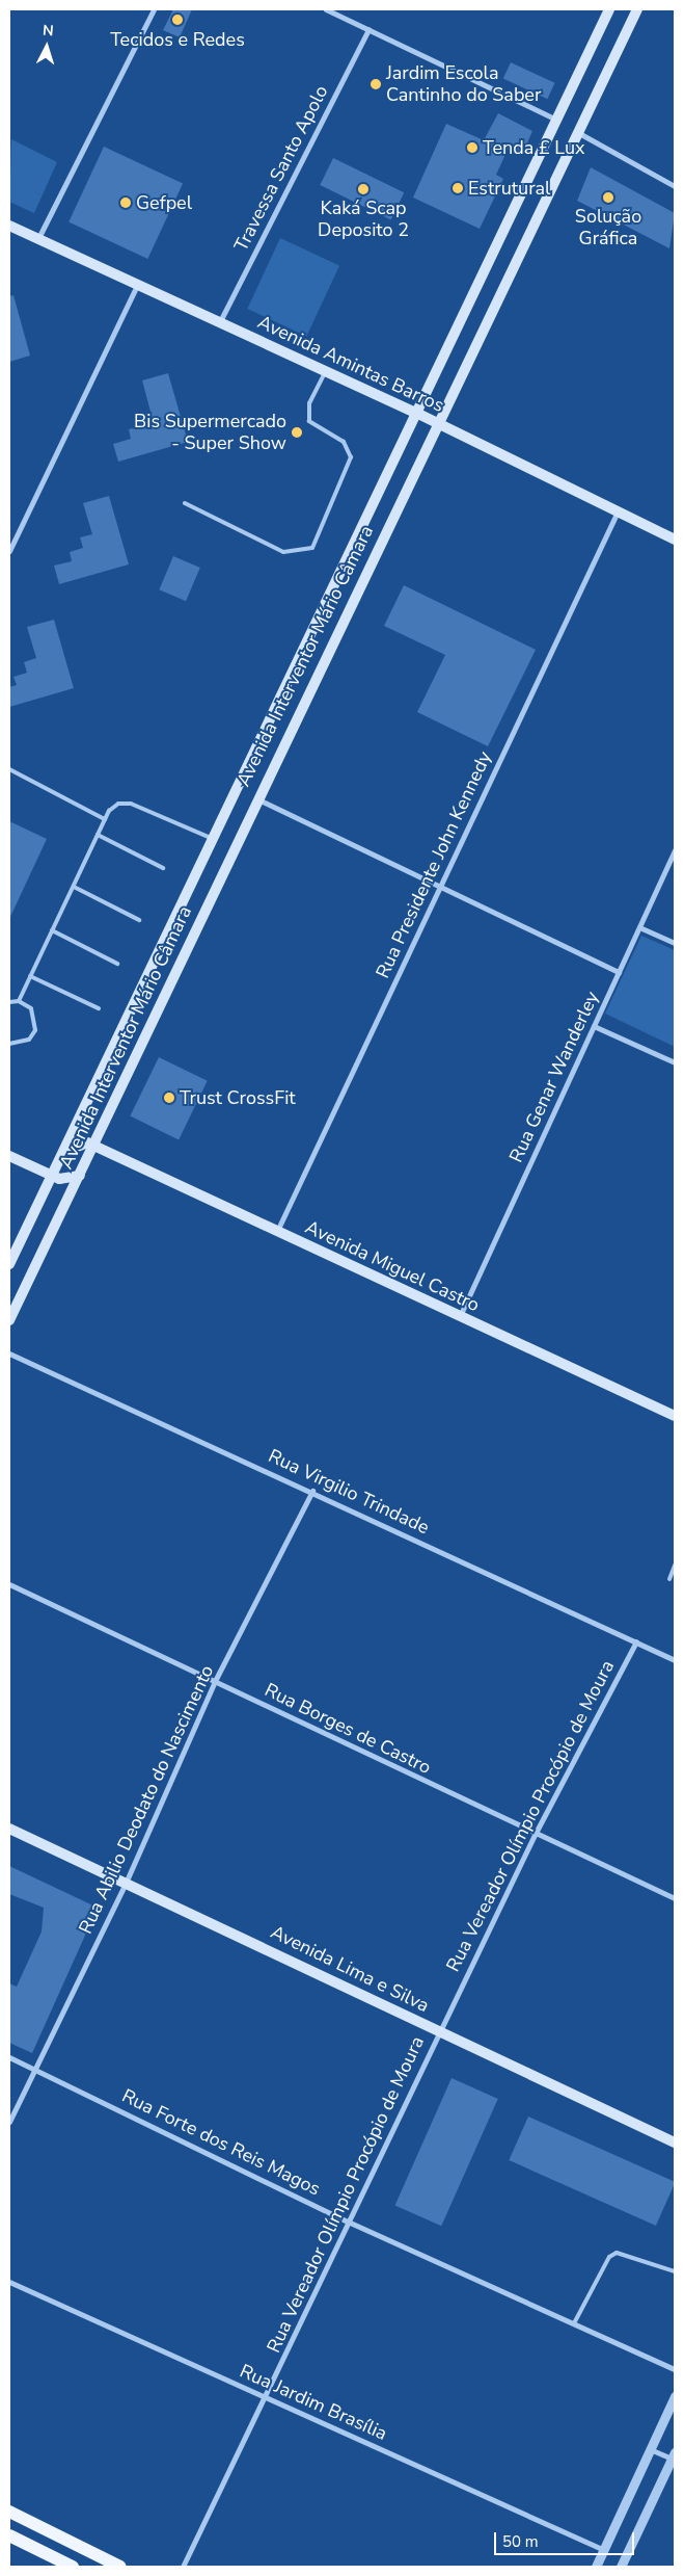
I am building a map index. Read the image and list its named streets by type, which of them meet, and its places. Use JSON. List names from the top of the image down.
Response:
{
  "streets": {
    "main road": [
      "Avenida Amintas Barros",
      "Avenida Interventor Mário Câmara",
      "Avenida Miguel Castro",
      "Avenida Lima e Silva"
    ],
    "street": [
      "Travessa Santo Apolo",
      "Rua Presidente John Kennedy",
      "Rua Genar Wanderley",
      "Rua Virgilio Trindade",
      "Rua Borges de Castro",
      "Rua Abilio Deodato do Nascimento",
      "Rua Vereador Olímpio Procópio de Moura",
      "Rua Forte dos Reis Magos",
      "Rua Jardim Brasília"
    ]
  },
  "crossings": [
    ["Travessa Santo Apolo", "Avenida Amintas Barros"],
    ["Avenida Amintas Barros", "Avenida Interventor Mário Câmara"],
    ["Avenida Amintas Barros", "Rua Presidente John Kennedy"],
    ["Avenida Interventor Mário Câmara", "Avenida Miguel Castro"],
    ["Rua Presidente John Kennedy", "Avenida Miguel Castro"],
    ["Rua Genar Wanderley", "Avenida Miguel Castro"],
    ["Rua Virgilio Trindade", "Rua Abilio Deodato do Nascimento"],
    ["Rua Virgilio Trindade", "Rua Vereador Olímpio Procópio de Moura"],
    ["Rua Borges de Castro", "Rua Abilio Deodato do Nascimento"],
    ["Rua Borges de Castro", "Rua Vereador Olímpio Procópio de Moura"],
    ["Rua Abilio Deodato do Nascimento", "Avenida Lima e Silva"],
    ["Rua Abilio Deodato do Nascimento", "Rua Forte dos Reis Magos"],
    ["Rua Vereador Olímpio Procópio de Moura", "Avenida Lima e Silva"],
    ["Rua Vereador Olímpio Procópio de Moura", "Rua Forte dos Reis Magos"],
    ["Rua Vereador Olímpio Procópio de Moura", "Rua Jardim Brasília"]
  ],
  "places": [
    "Tecidos e Redes",
    "Jardim Escola Cantinho do Saber",
    "Tenda £ Lux",
    "Estrutural",
    "Kaká Scap Deposito 2",
    "Solução Gráfica",
    "Gefpel",
    "Bis Supermercado - Super Show",
    "Trust CrossFit"
  ],
  "scale_bar": "50 m",
  "north": "top"
}
